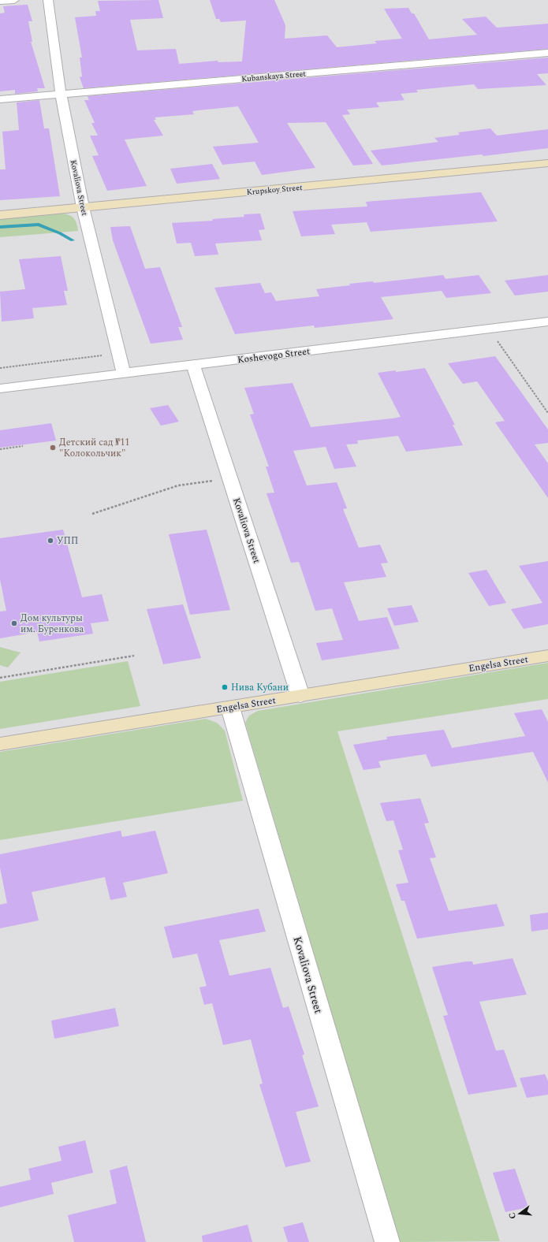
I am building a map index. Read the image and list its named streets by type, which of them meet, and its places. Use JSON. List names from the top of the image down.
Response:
{
  "streets": {
    "street": [
      "Kubanskaya Street",
      "Kovaliova Street",
      "Krupskoy Street",
      "Koshevogo Street",
      "Engelsa Street"
    ]
  },
  "crossings": [
    ["Kubanskaya Street", "Kovaliova Street"],
    ["Kovaliova Street", "Krupskoy Street"],
    ["Kovaliova Street", "Koshevogo Street"],
    ["Kovaliova Street", "Engelsa Street"]
  ],
  "places": [
    "Детский сад №11 \"Колокольчик\"",
    "УПП",
    "Дом культуры им. Буренкова",
    "Нива Кубани"
  ],
  "north": "left"
}
